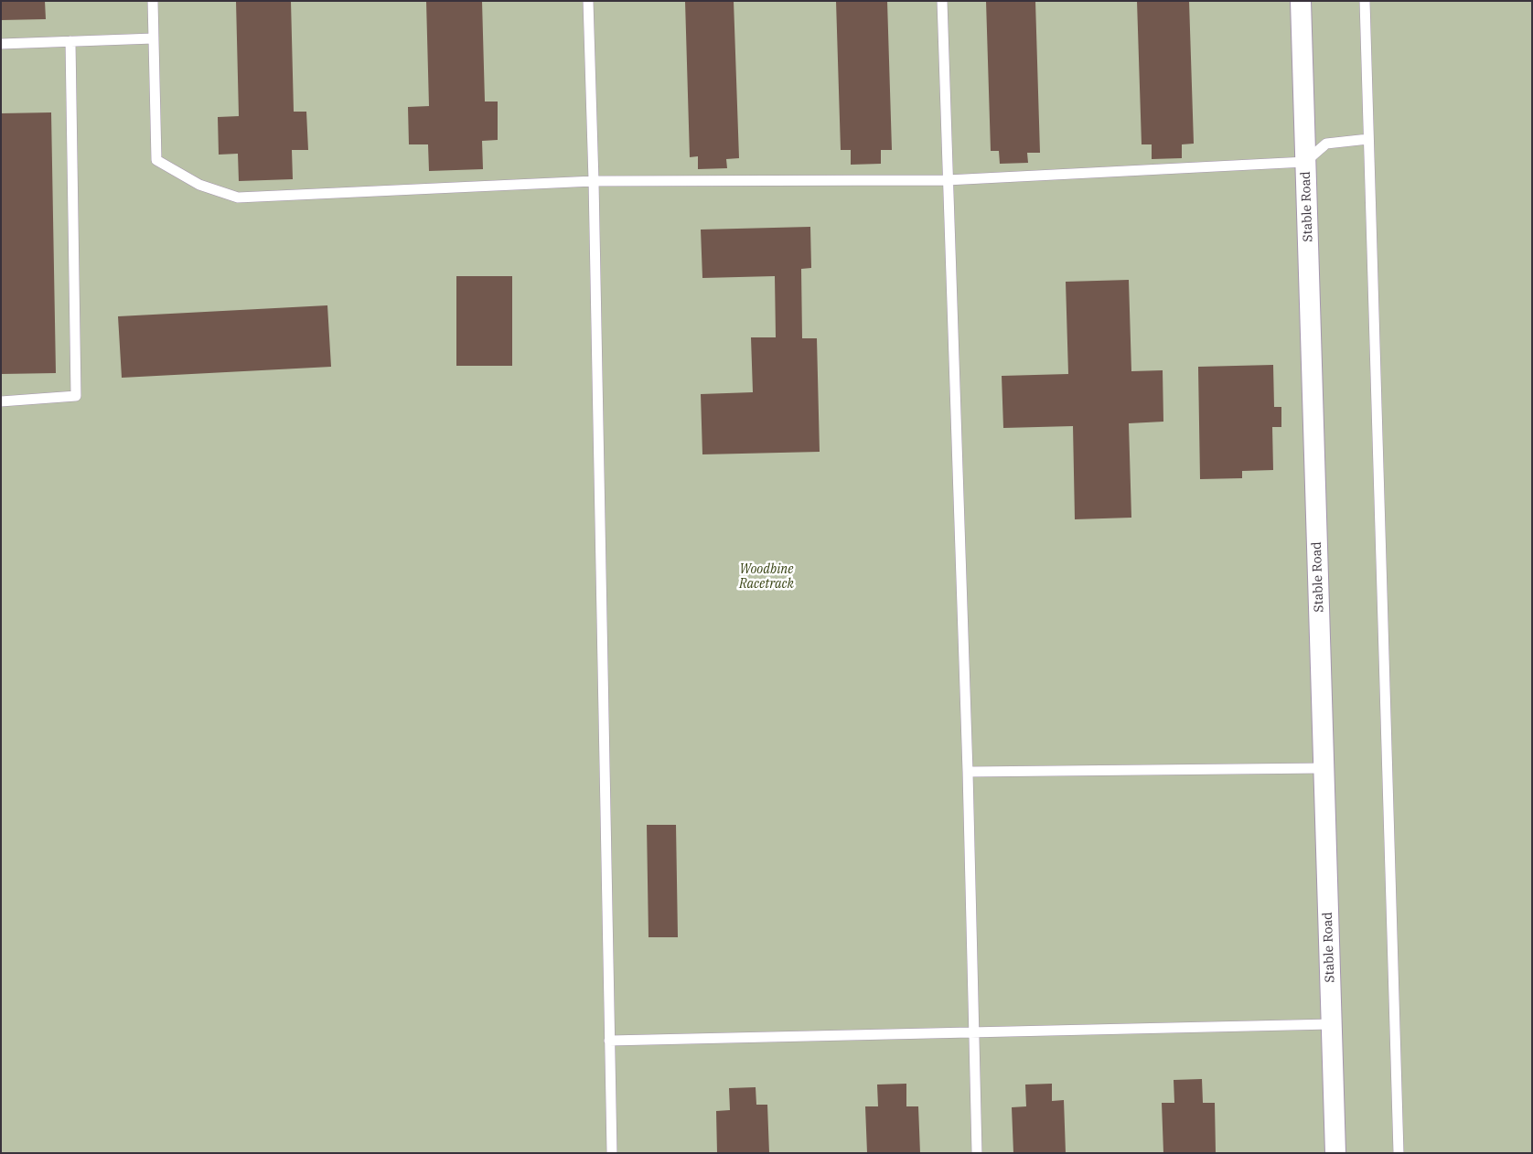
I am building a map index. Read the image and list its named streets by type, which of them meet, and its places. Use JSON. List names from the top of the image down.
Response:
{
  "streets": {
    "street": ["Stable Road"]
  },
  "parks": ["Woodbine Racetrack"]
}
